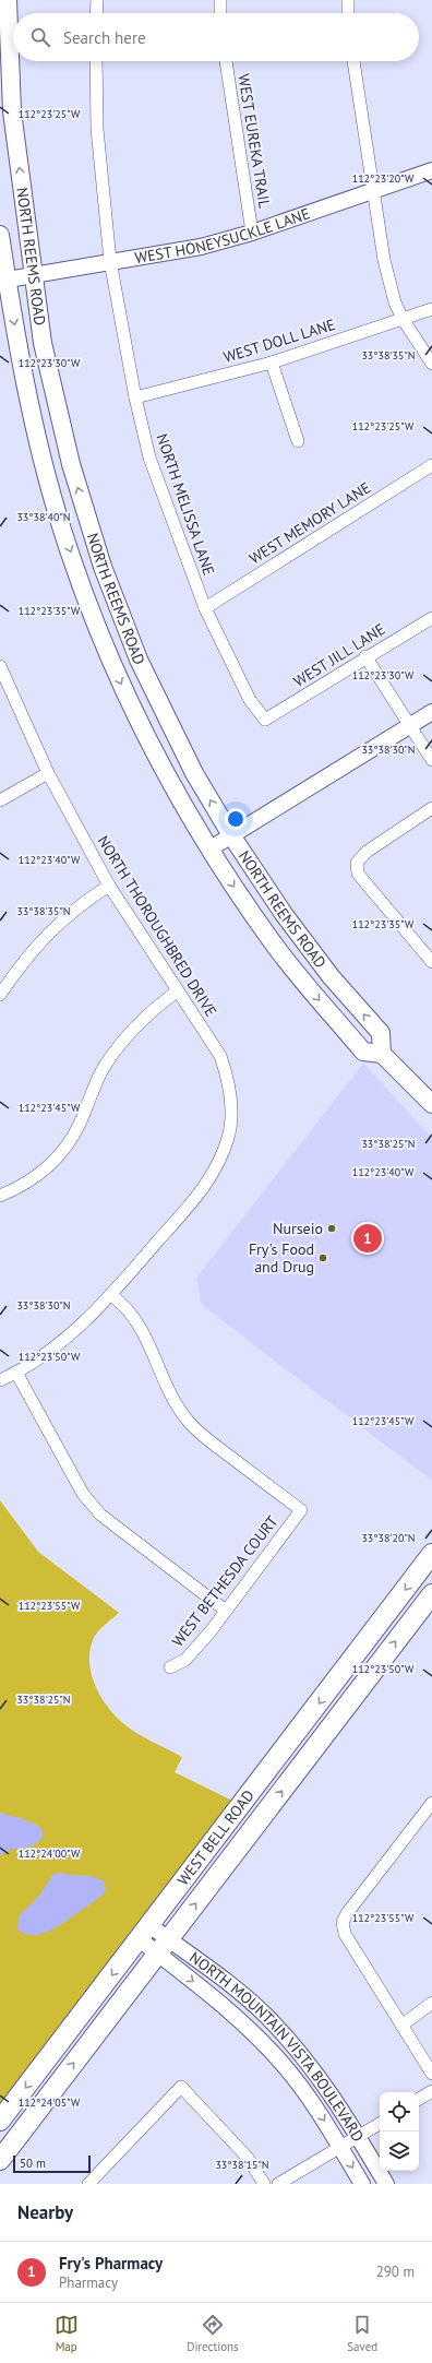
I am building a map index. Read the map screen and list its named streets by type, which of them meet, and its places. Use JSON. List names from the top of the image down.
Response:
{
  "streets": {
    "main road": ["NORTH REEMS ROAD", "WEST BELL ROAD"],
    "street": [
      "WEST EUREKA TRAIL",
      "WEST HONEYSUCKLE LANE",
      "WEST DOLL LANE",
      "NORTH MELISSA LANE",
      "WEST MEMORY LANE",
      "WEST JILL LANE",
      "NORTH THOROUGHBRED DRIVE",
      "WEST BETHESDA COURT",
      "NORTH MOUNTAIN VISTA BOULEVARD"
    ]
  },
  "crossings": [
    ["WEST EUREKA TRAIL", "WEST HONEYSUCKLE LANE"],
    ["WEST HONEYSUCKLE LANE", "NORTH REEMS ROAD"],
    ["WEST HONEYSUCKLE LANE", "NORTH MELISSA LANE"],
    ["WEST DOLL LANE", "NORTH MELISSA LANE"],
    ["NORTH MELISSA LANE", "WEST MEMORY LANE"],
    ["NORTH MELISSA LANE", "WEST JILL LANE"],
    ["NORTH THOROUGHBRED DRIVE", "WEST BETHESDA COURT"],
    ["WEST BELL ROAD", "NORTH MOUNTAIN VISTA BOULEVARD"]
  ],
  "places": ["Nurseio", "Fry's Food and Drug"],
  "scale_bar": "50 m",
  "page": {
    "search": "Search here",
    "pins": "1",
    "scale": "50 m",
    "heading": "Nearby",
    "list": [
      {
        "mark": "1",
        "name": "Fry's Pharmacy",
        "note": "Pharmacy",
        "value": "290 m"
      }
    ],
    "nav": ["Map", "Directions", "Saved"]
  },
  "coordinates": [
    "112°23'25\"W",
    "112°23'20\"W",
    "33°38'35\"N",
    "112°23'30\"W",
    "33°38'40\"N",
    "112°23'35\"W",
    "33°38'30\"N",
    "112°23'40\"W",
    "112°23'45\"W",
    "33°38'25\"N",
    "112°23'50\"W",
    "33°38'20\"N",
    "112°23'55\"W",
    "112°24'00\"W",
    "112°24'05\"W",
    "33°38'15\"N"
  ]
}
